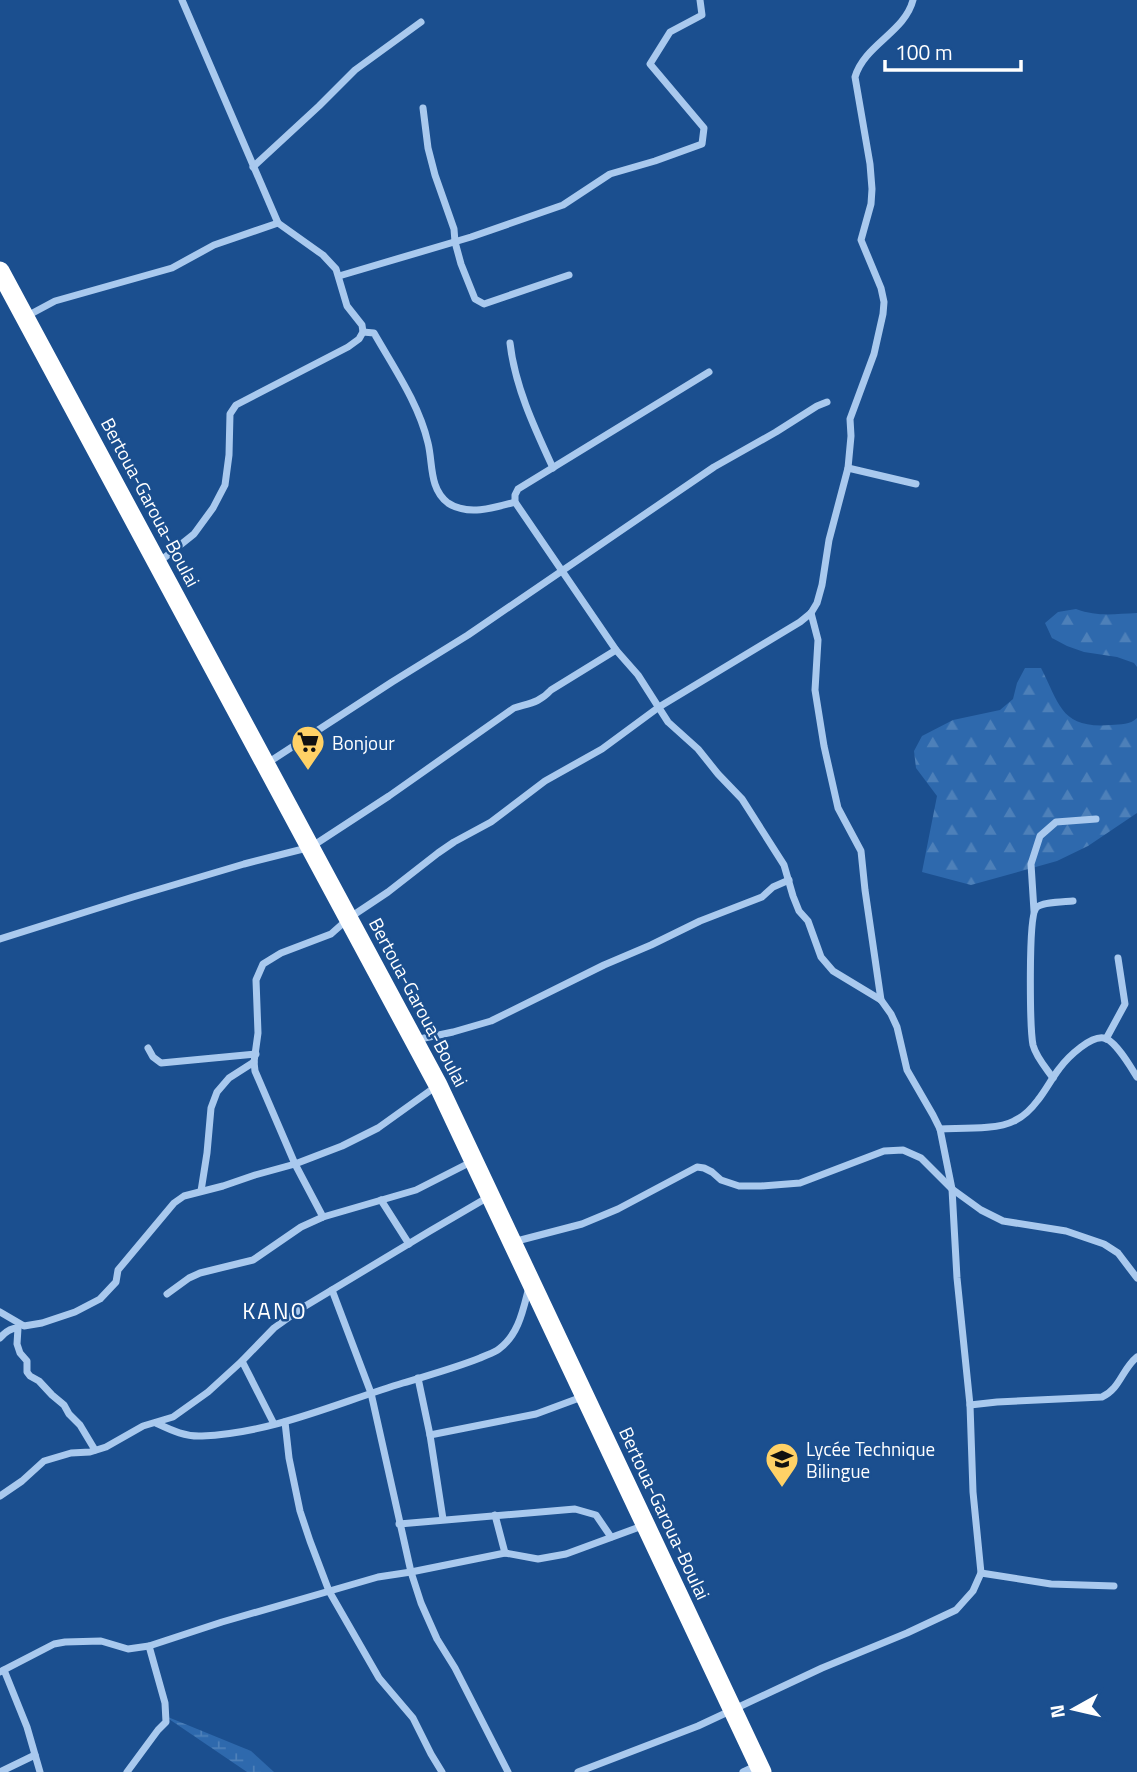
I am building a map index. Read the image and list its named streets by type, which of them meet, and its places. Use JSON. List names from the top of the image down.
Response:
{
  "streets": {
    "highway": ["Bertoua-Garoua-Boulai"]
  },
  "districts": ["KANO"],
  "places": {
    "supermarket": ["Bonjour"],
    "school or university": ["Lycée Technique Bilingue"]
  },
  "scale_bar": "100 m",
  "north": "left"
}
